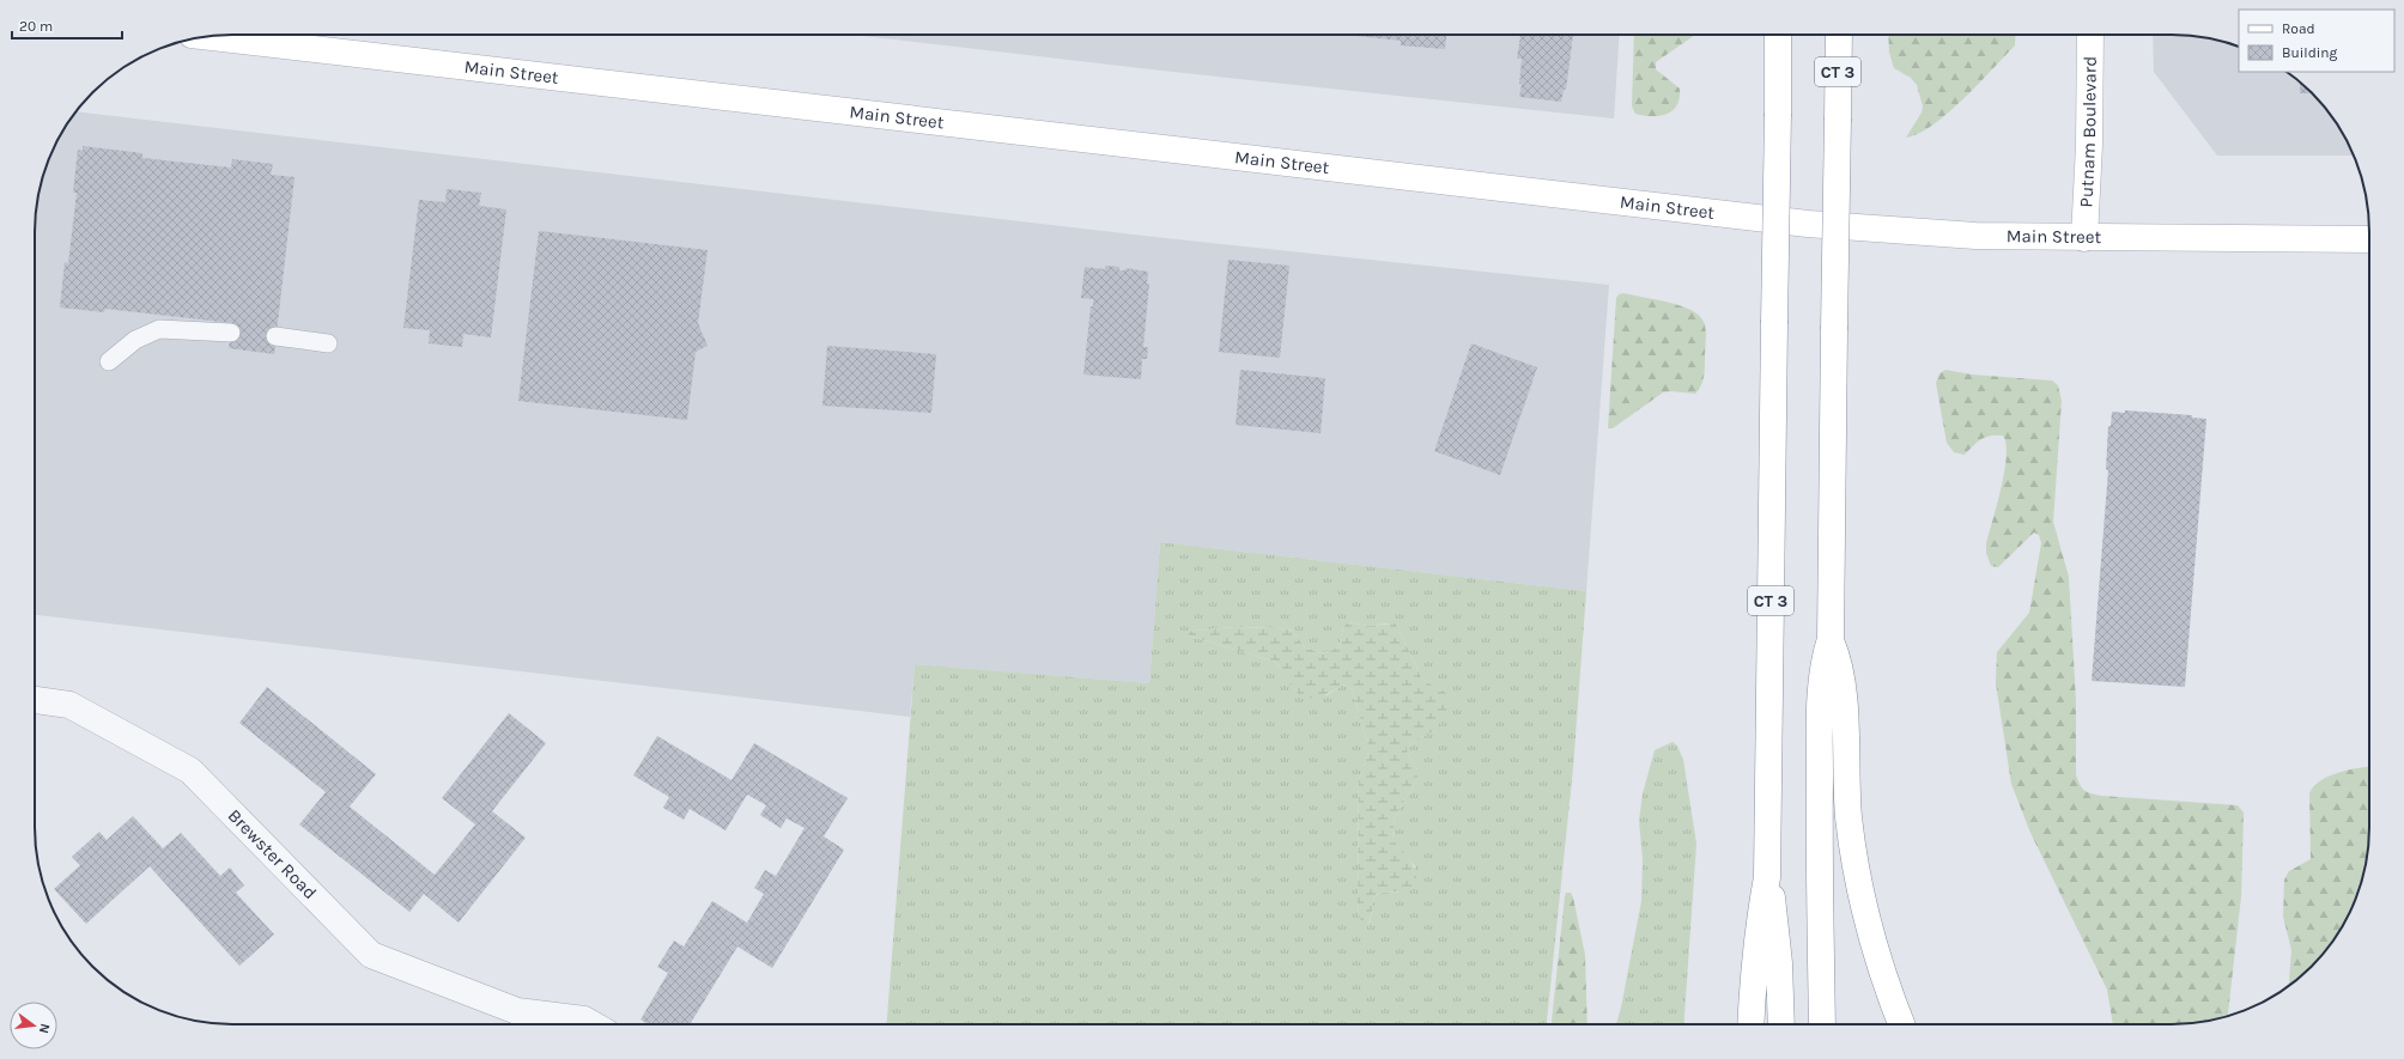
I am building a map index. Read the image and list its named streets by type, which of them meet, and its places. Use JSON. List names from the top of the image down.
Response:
{
  "streets": {
    "main road": ["Main Street", "CT 3", "Putnam Boulevard"],
    "street": ["Brewster Road"]
  },
  "crossings": [
    ["Main Street", "Putnam Boulevard"]
  ],
  "legend": ["Road", "Building"],
  "scale_bar": "20 m",
  "north": "right"
}
